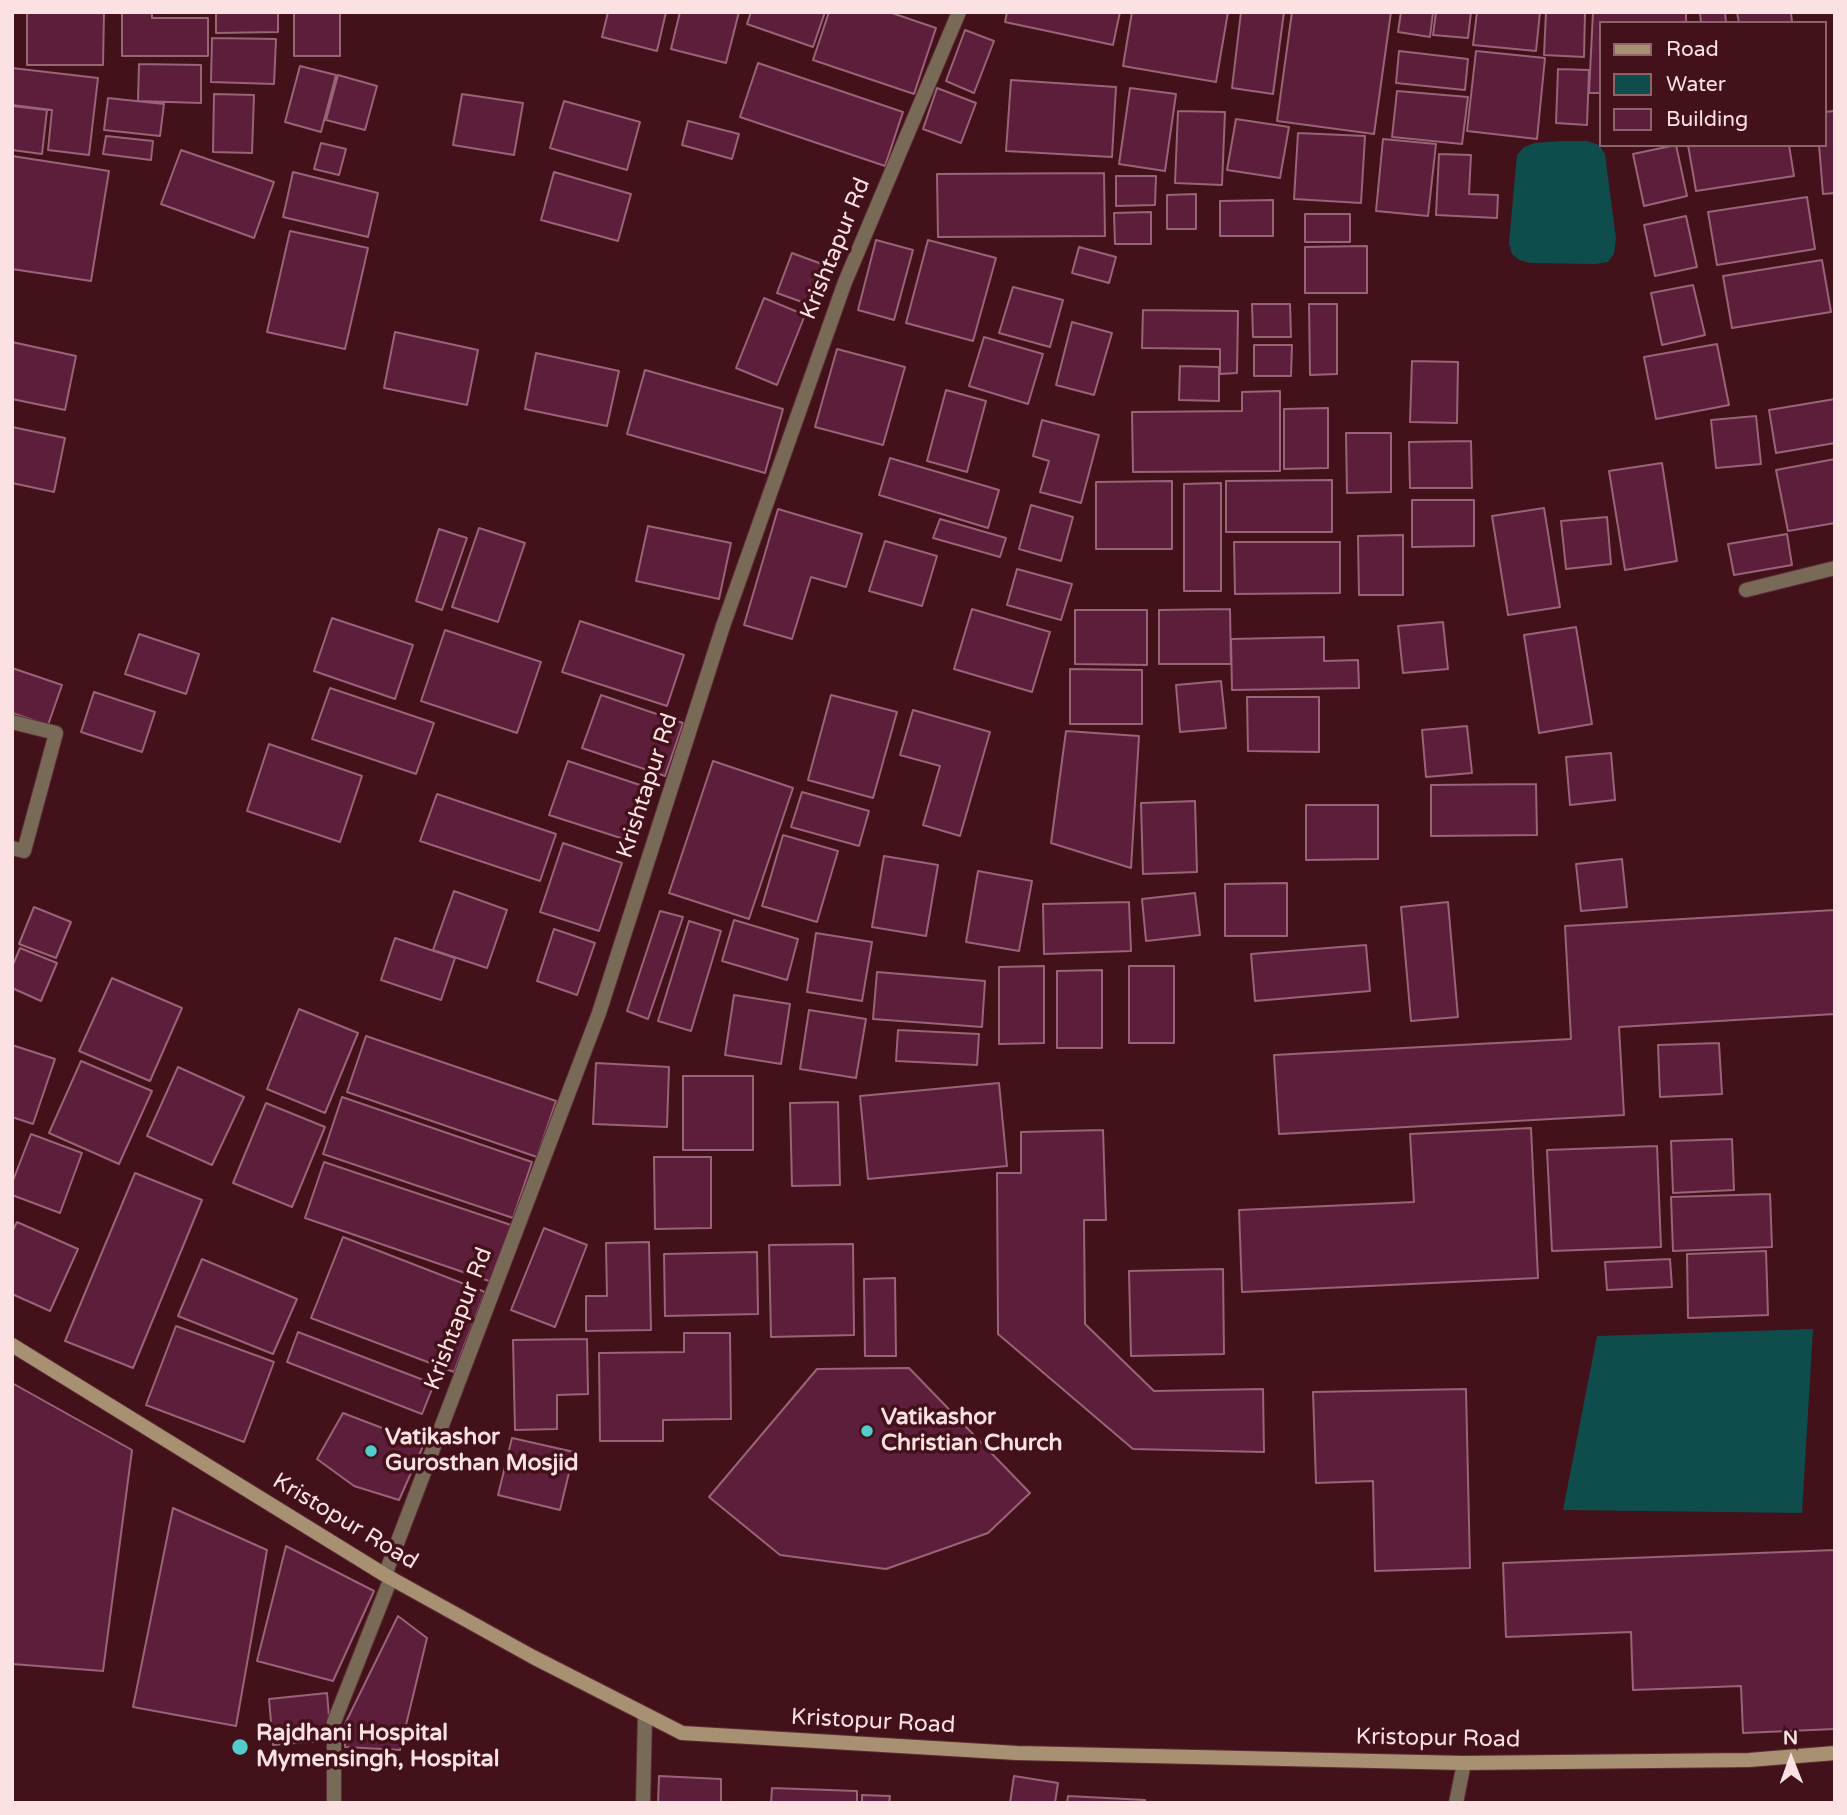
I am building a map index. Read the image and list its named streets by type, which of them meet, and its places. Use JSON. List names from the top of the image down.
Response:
{
  "streets": {
    "main road": ["Kristopur Road"],
    "street": ["Krishtapur Rd"]
  },
  "crossings": [
    ["Krishtapur Rd", "Kristopur Road"]
  ],
  "places": ["Vatikashor Christian Church", "Vatikashor Gurosthan Mosjid", "Rajdhani Hospital Mymensingh, Hospital"],
  "legend": ["Road", "Water", "Building"],
  "north": "top"
}
